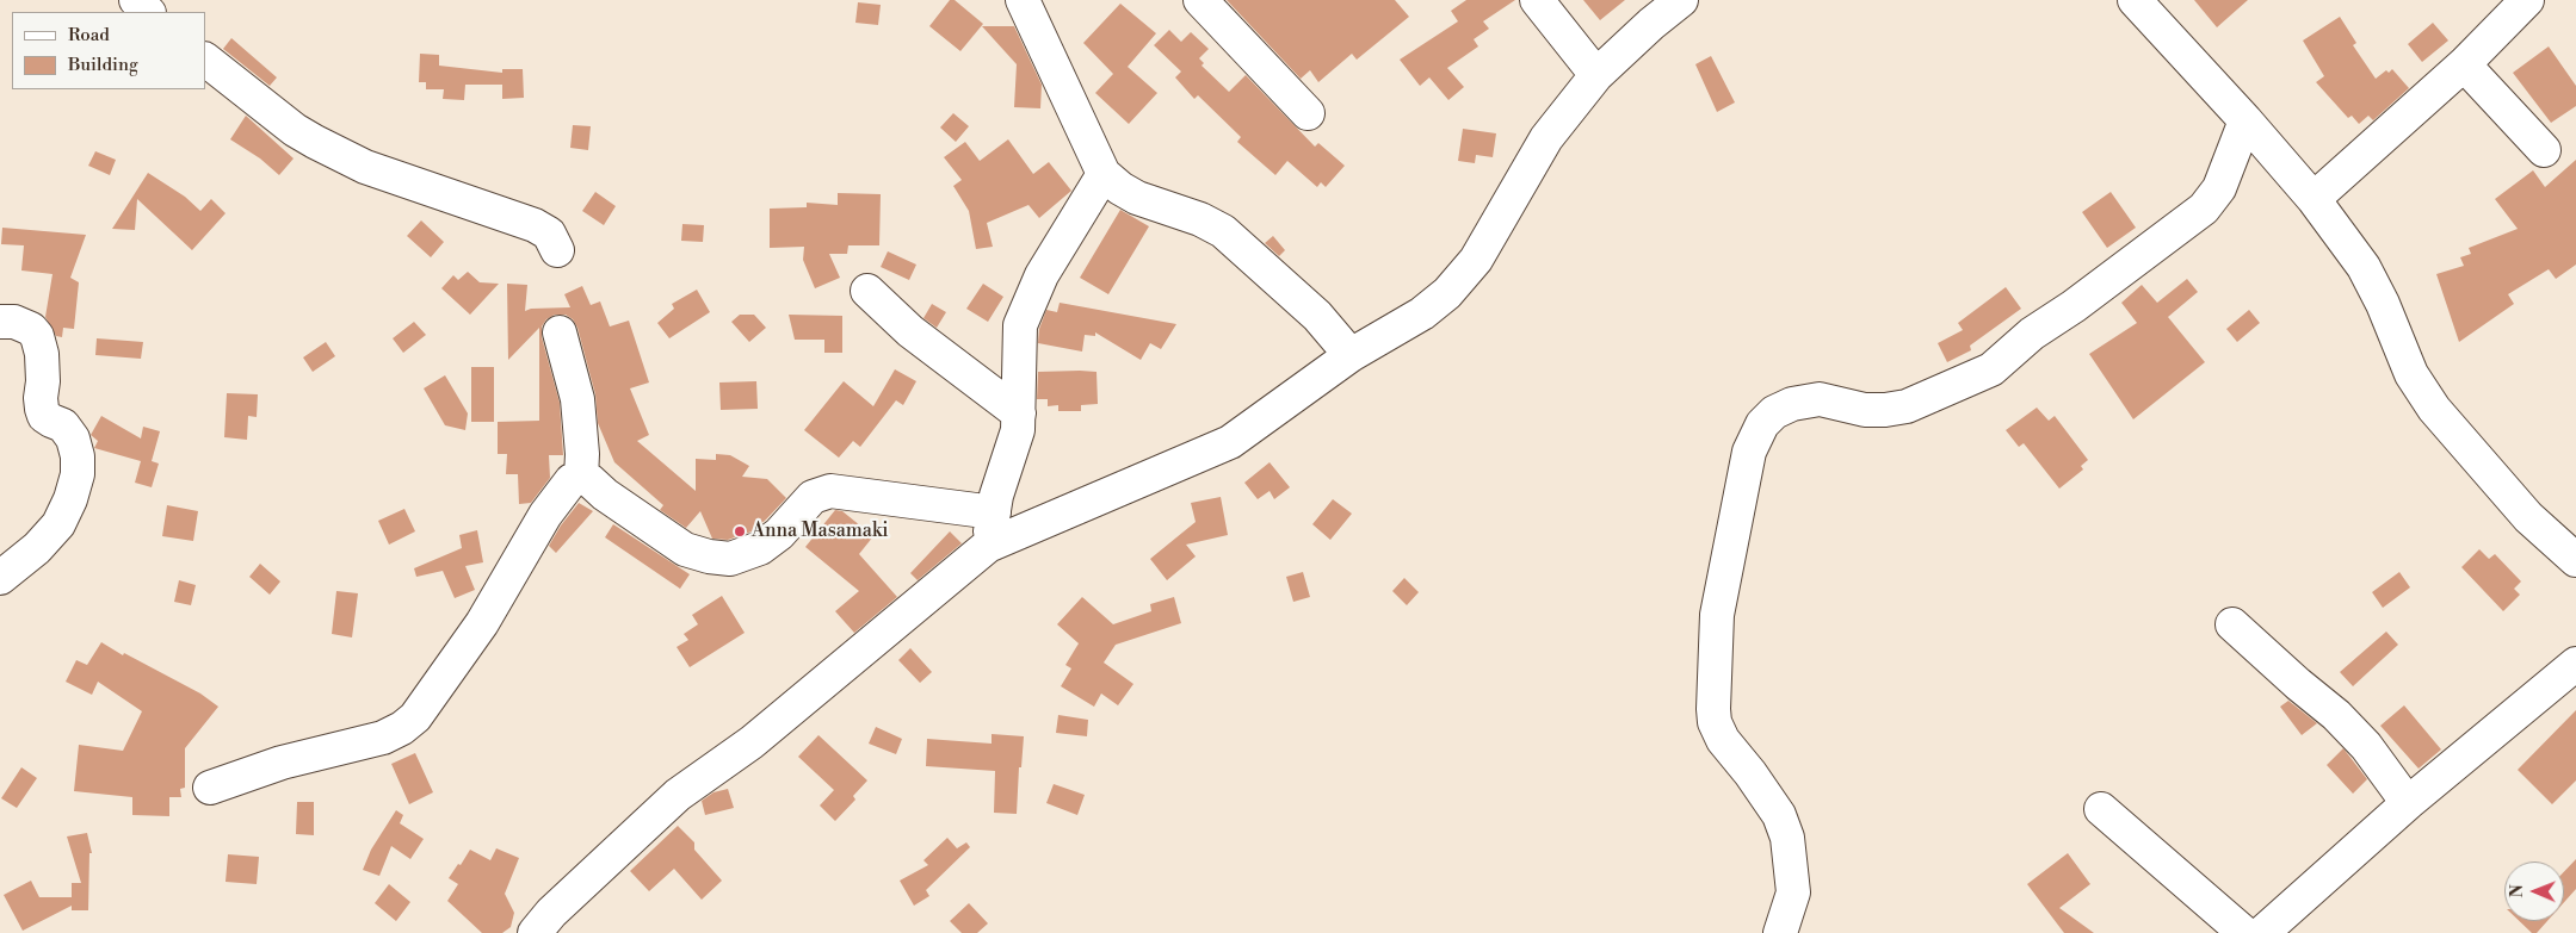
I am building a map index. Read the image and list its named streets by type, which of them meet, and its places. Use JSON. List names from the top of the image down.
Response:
{
  "places": ["Anna Masamaki"],
  "legend": ["Road", "Building"],
  "north": "left"
}
